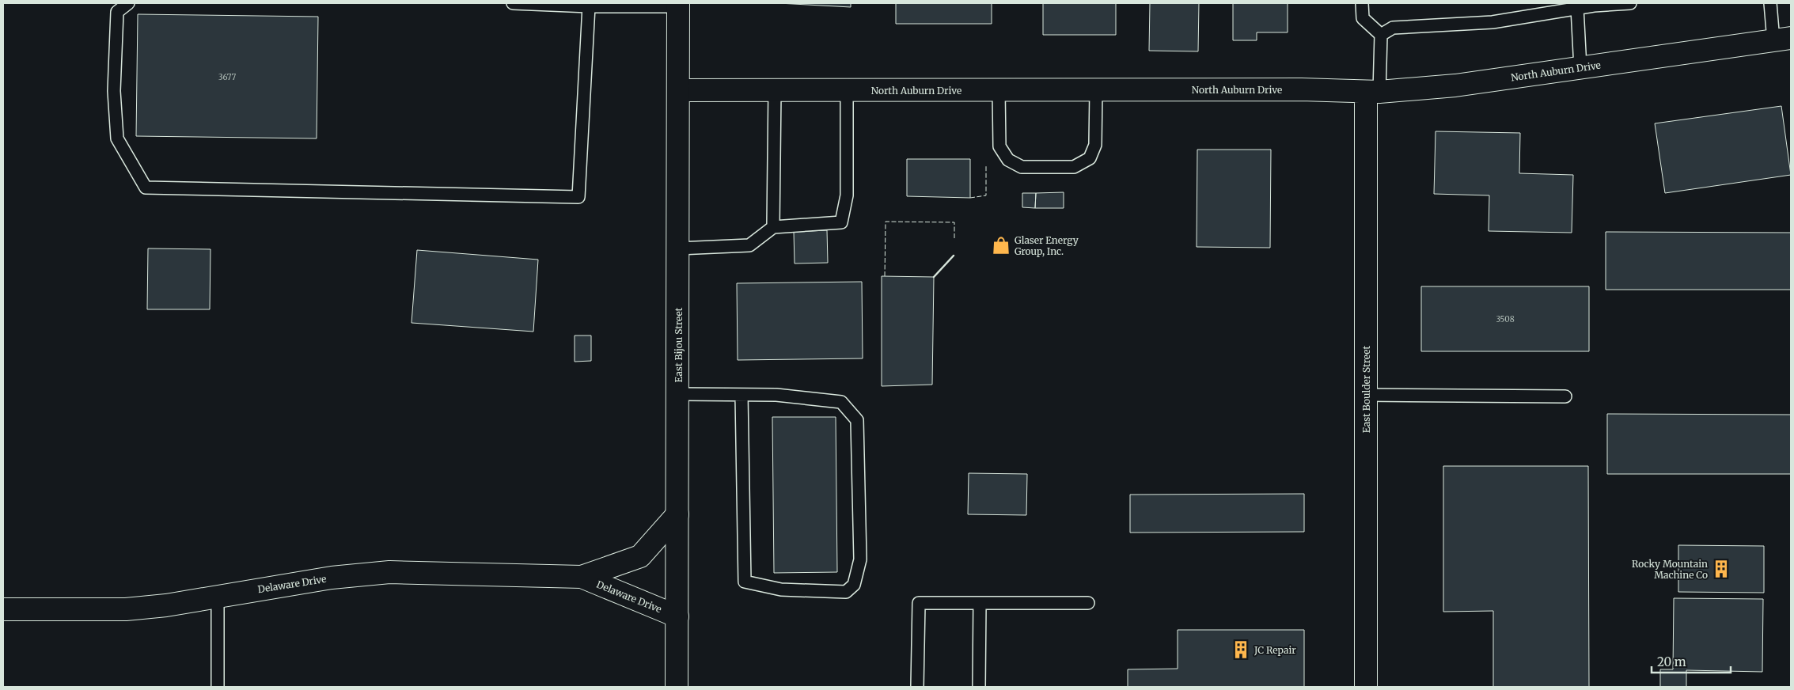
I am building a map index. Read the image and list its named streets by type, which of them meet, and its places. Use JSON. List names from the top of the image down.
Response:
{
  "streets": {
    "street": [
      "North Auburn Drive",
      "East Bijou Street",
      "East Boulder Street",
      "Delaware Drive"
    ]
  },
  "crossings": [
    ["North Auburn Drive", "East Bijou Street"],
    ["North Auburn Drive", "East Boulder Street"],
    ["East Bijou Street", "Delaware Drive"]
  ],
  "places": {
    "shop": ["Glaser Energy Group, Inc."],
    "building": ["Rocky Mountain Machine Co", "JC Repair"]
  },
  "house_numbers": ["3677", "3508"],
  "scale_bar": "20 m"
}
